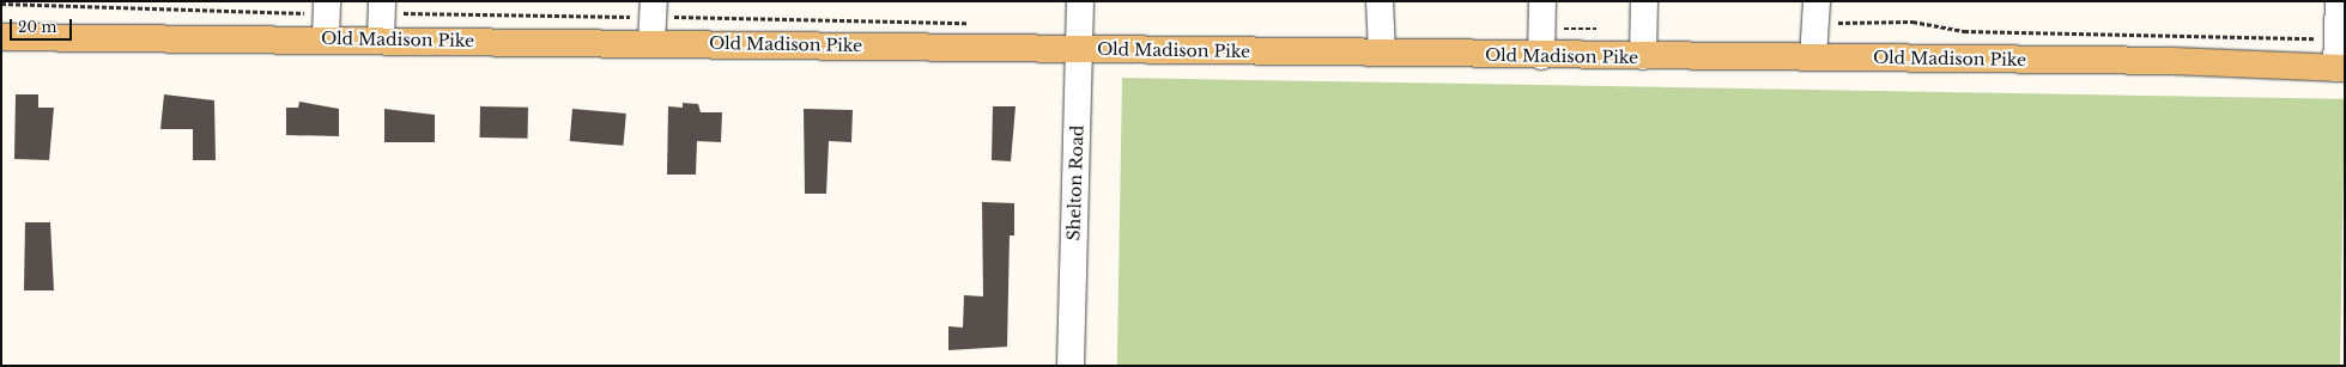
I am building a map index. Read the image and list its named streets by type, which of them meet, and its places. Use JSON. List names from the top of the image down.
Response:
{
  "streets": {
    "main road": ["Old Madison Pike"],
    "street": ["Shelton Road"]
  },
  "crossings": [
    ["Old Madison Pike", "Shelton Road"]
  ],
  "scale_bar": "20 m"
}
